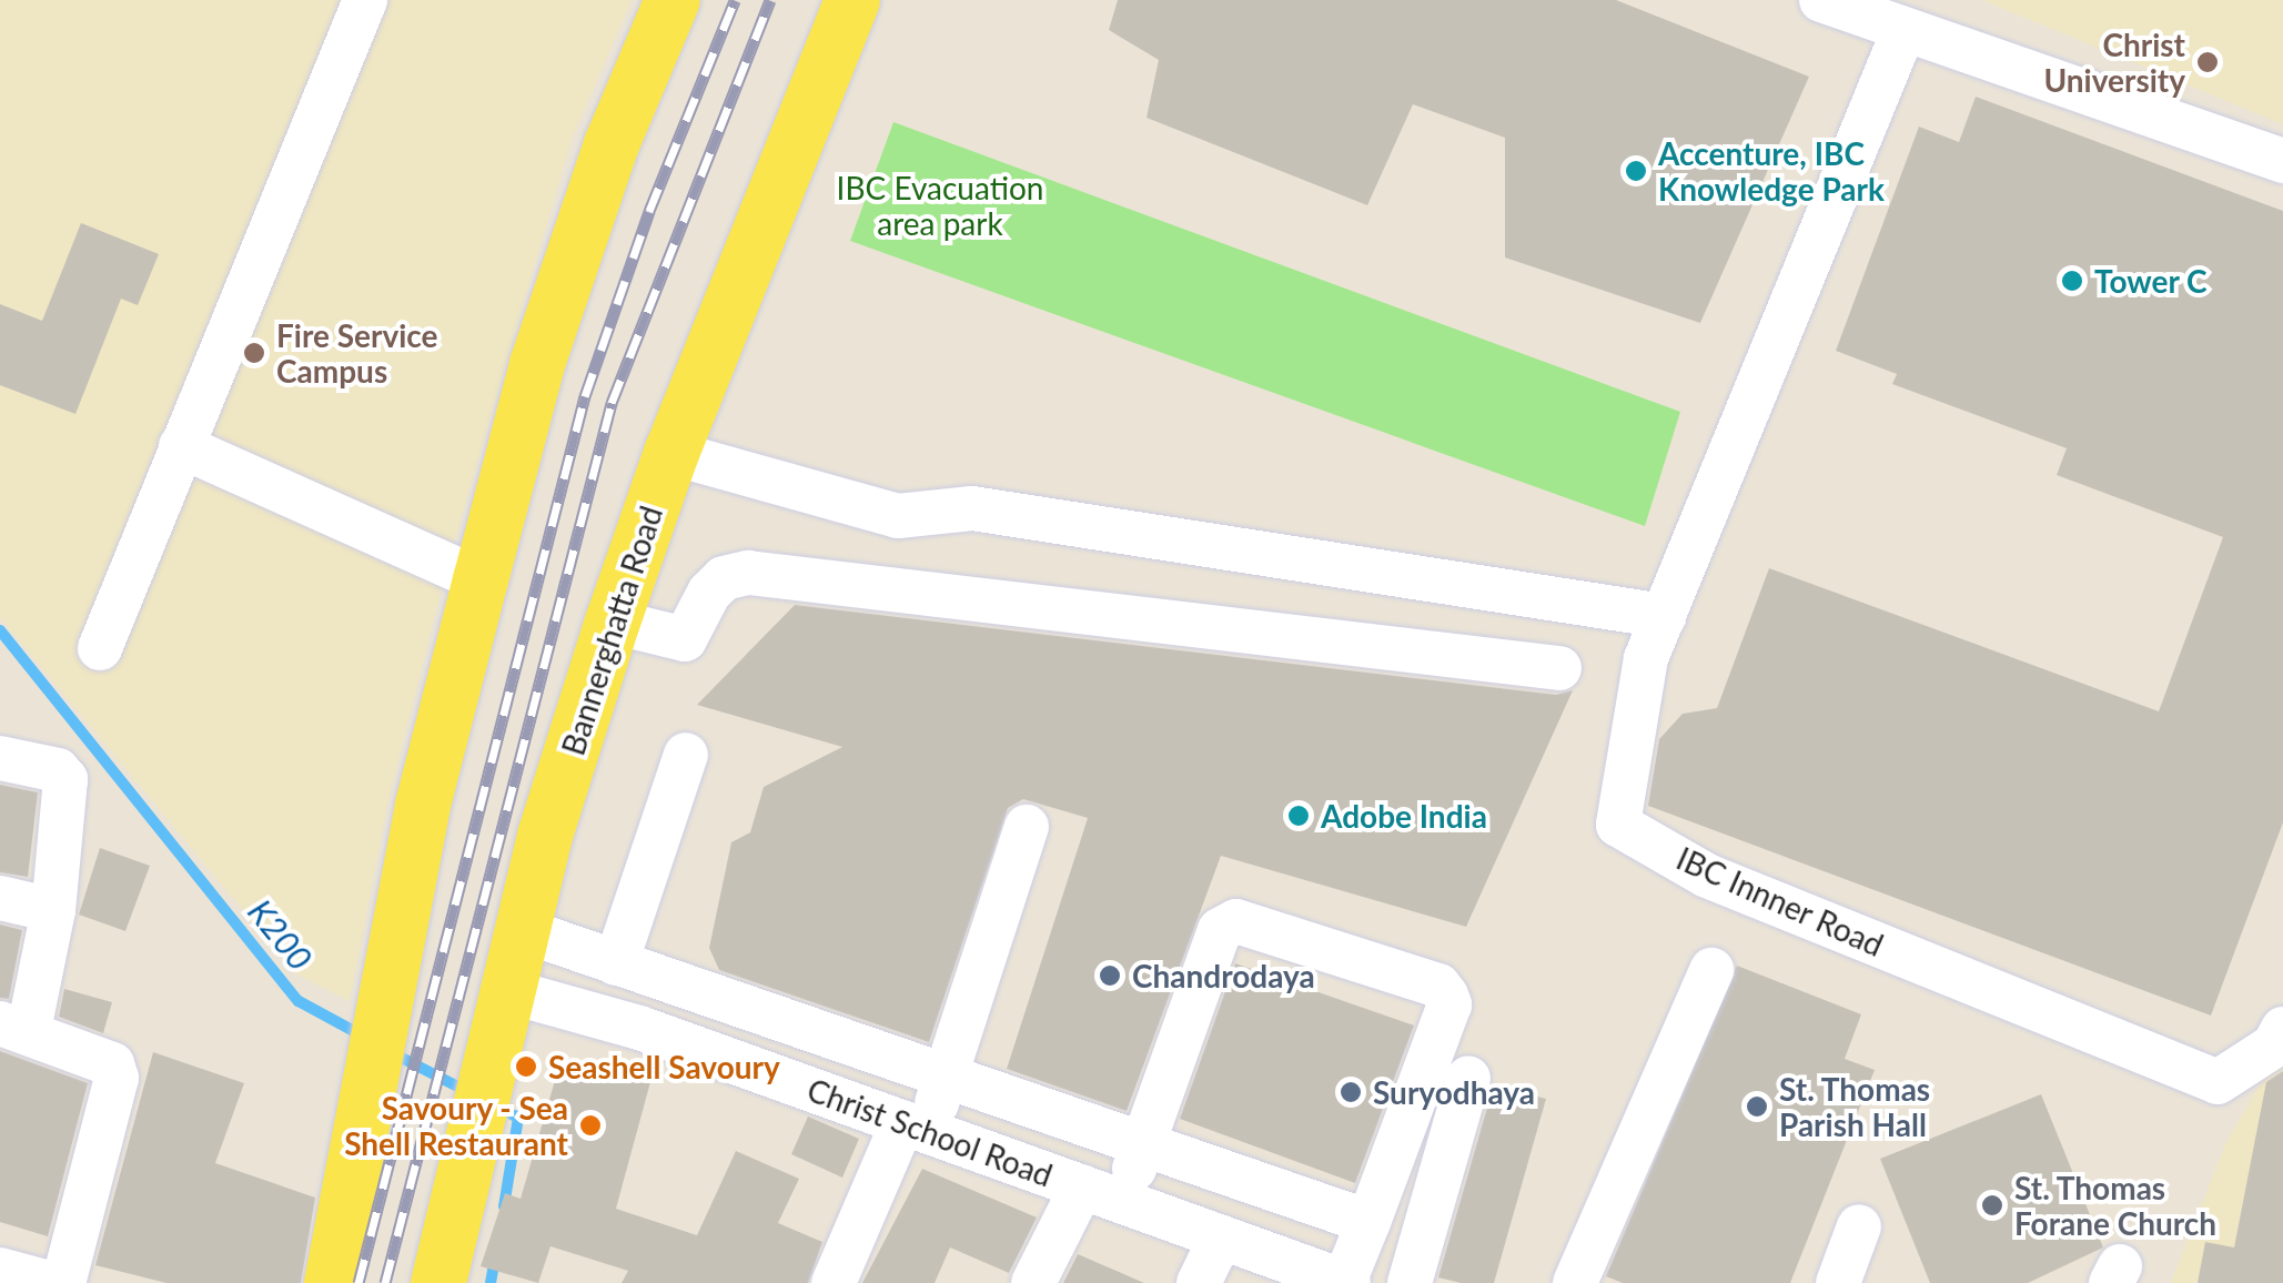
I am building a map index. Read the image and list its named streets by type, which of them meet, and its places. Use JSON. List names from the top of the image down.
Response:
{
  "streets": {
    "main road": ["Bannerghatta Road"],
    "street": ["IBC Innner Road", "Christ School Road"]
  },
  "crossings": [
    ["Bannerghatta Road", "Christ School Road"]
  ],
  "water": ["K200"],
  "parks": ["IBC Evacuation area park"],
  "places": [
    "Christ University",
    "Accenture, IBC Knowledge Park",
    "Tower C",
    "Fire Service Campus",
    "Adobe India",
    "Chandrodaya",
    "Seashell Savoury",
    "Suryodhaya",
    "St. Thomas Parish Hall",
    "Savoury - Sea Shell Restaurant",
    "St. Thomas Forane Church"
  ]
}
